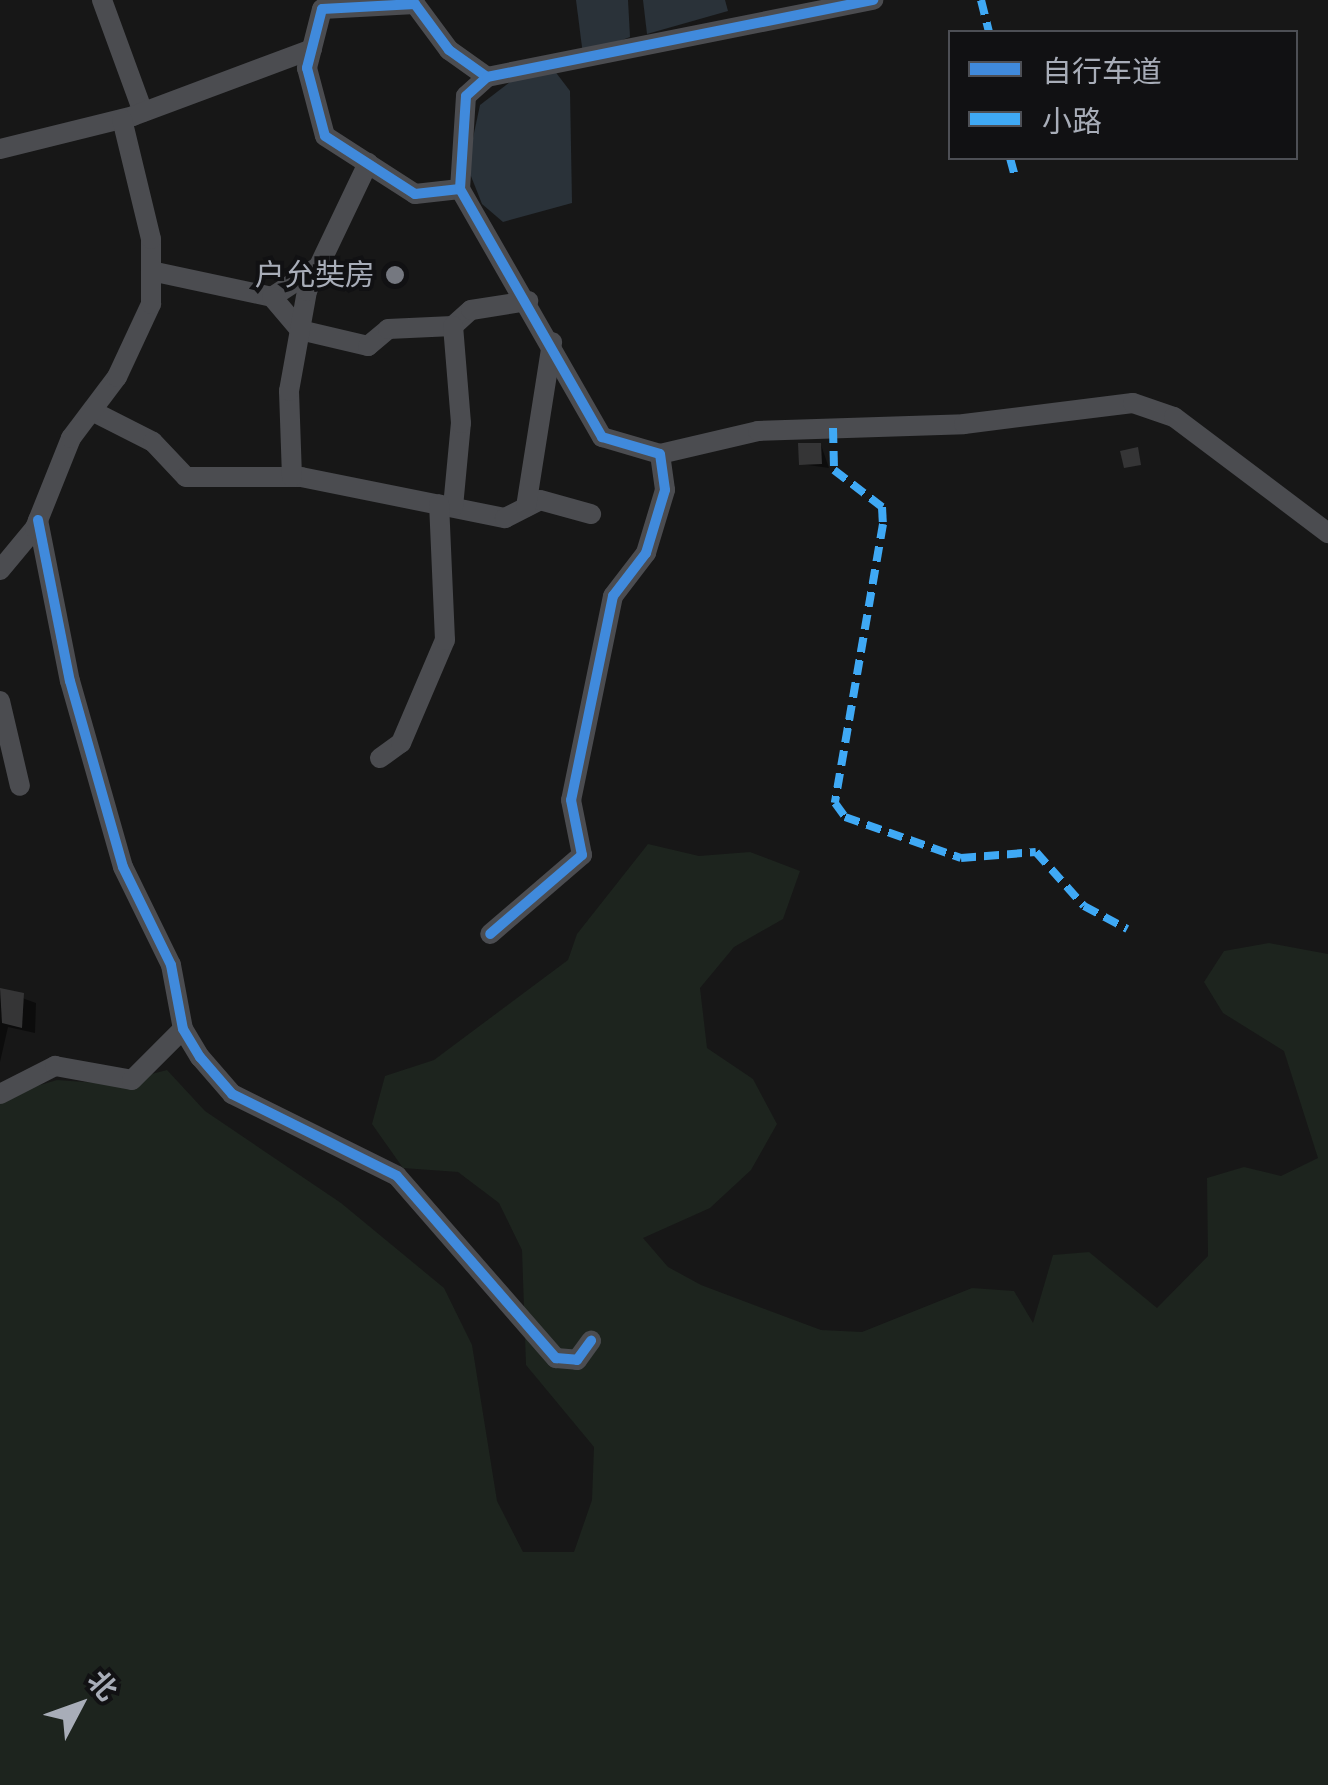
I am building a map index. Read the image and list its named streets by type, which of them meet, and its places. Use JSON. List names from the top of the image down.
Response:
{
  "places": ["户允奘房"],
  "legend": ["自行车道", "小路"],
  "north": "top right"
}
